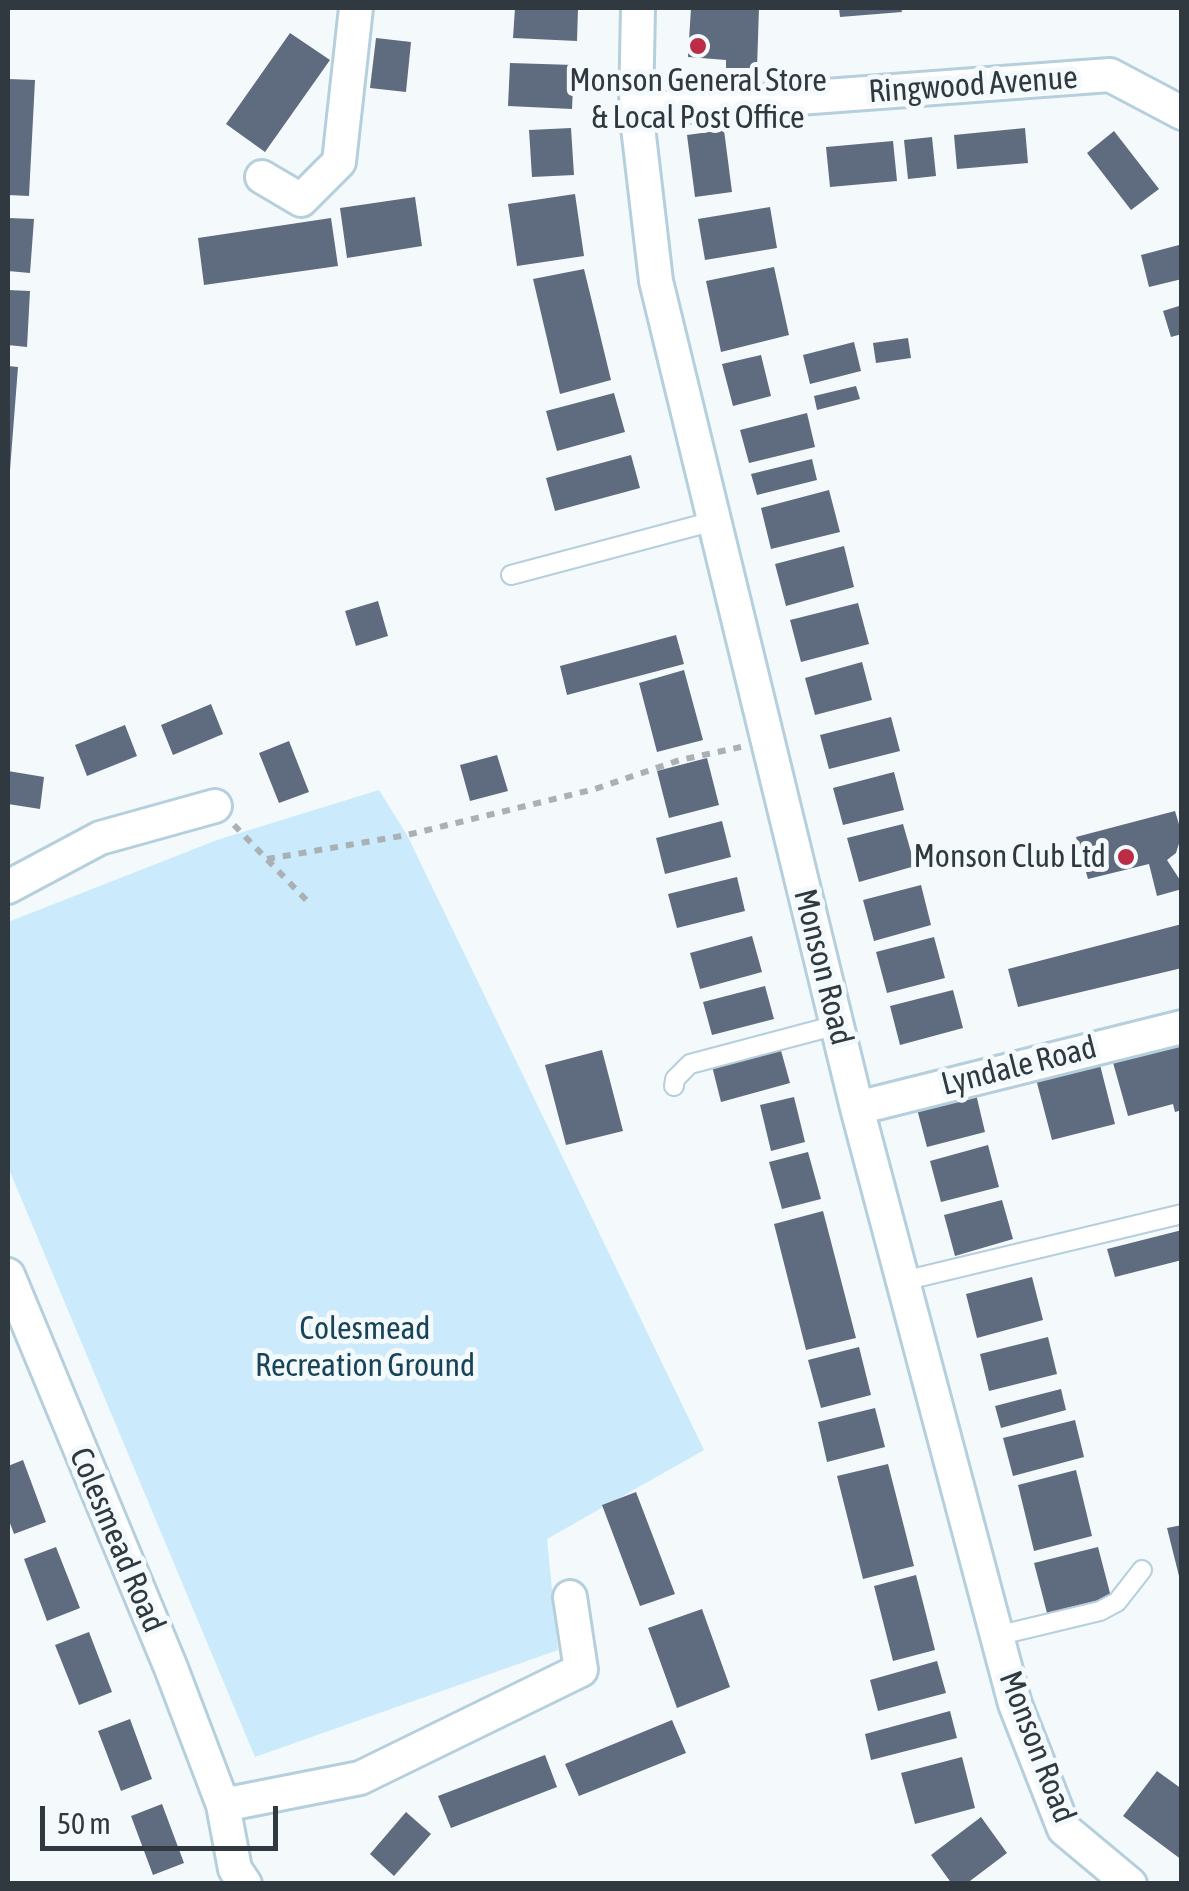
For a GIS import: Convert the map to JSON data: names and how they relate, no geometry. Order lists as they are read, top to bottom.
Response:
{
  "streets": {
    "street": [
      "Ringwood Avenue",
      "Monson Road",
      "Lyndale Road",
      "Colesmead Road"
    ]
  },
  "crossings": [
    ["Ringwood Avenue", "Monson Road"],
    ["Monson Road", "Lyndale Road"]
  ],
  "parks": ["Colesmead Recreation Ground"],
  "places": ["Monson General Store & Local Post Office", "Monson Club Ltd"],
  "scale_bar": "50 m"
}
